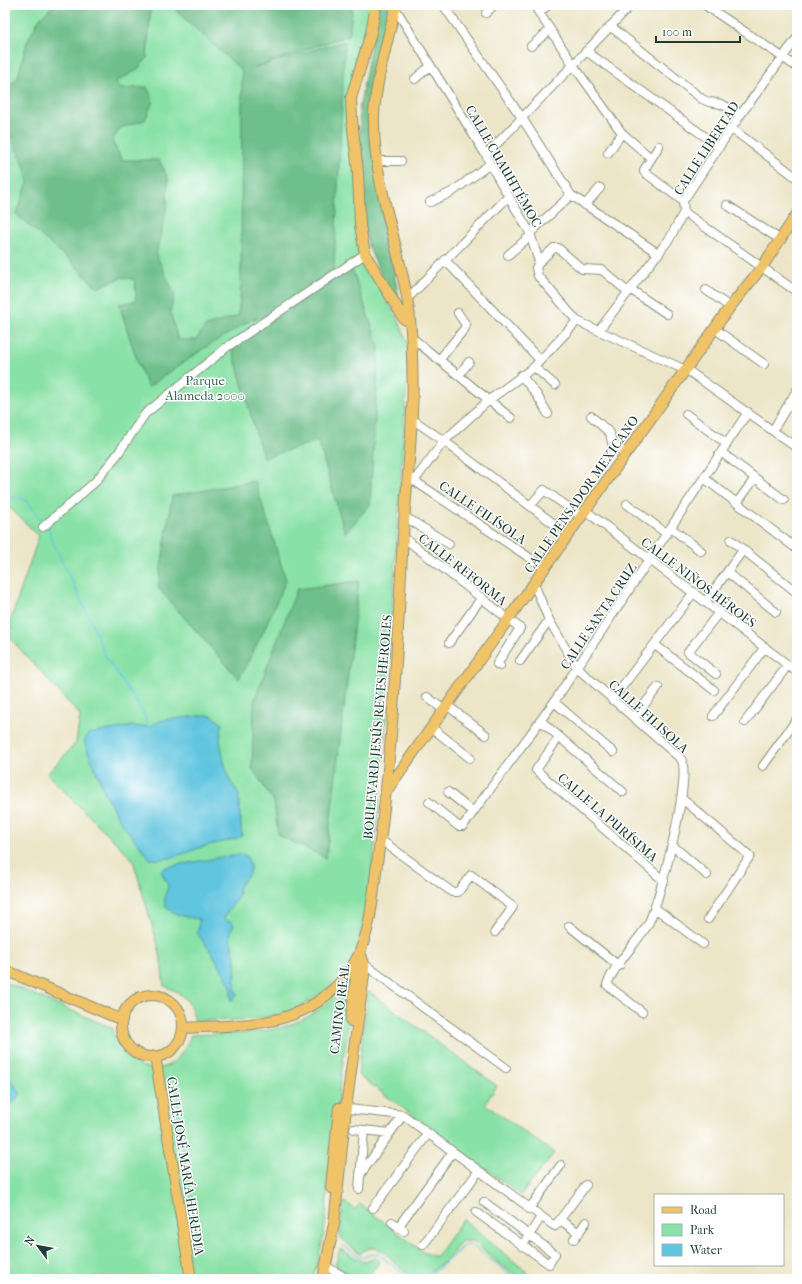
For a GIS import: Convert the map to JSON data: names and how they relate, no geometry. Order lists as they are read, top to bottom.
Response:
{
  "streets": {
    "main road": [
      "CALLE PENSADOR MEXICANO",
      "BOULEVARD JESÚS REYES HEROLES",
      "CAMINO REAL",
      "CALLE JOSÉ MARÍA HEREDIA"
    ],
    "street": [
      "CALLE LIBERTAD",
      "CALLE CUAUHTÉMOC",
      "CALLE FILÍSOLA",
      "CALLE REFORMA",
      "CALLE NIÑOS HÉROES",
      "CALLE SANTA CRUZ",
      "CALLE FILISOLA",
      "CALLE LA PURÍSIMA"
    ]
  },
  "crossings": [
    ["CALLE LIBERTAD", "CALLE CUAUHTÉMOC"],
    ["CALLE CUAUHTÉMOC", "CALLE PENSADOR MEXICANO"],
    ["CALLE CUAUHTÉMOC", "CALLE SANTA CRUZ"],
    ["CALLE CUAUHTÉMOC", "BOULEVARD JESÚS REYES HEROLES"],
    ["CALLE PENSADOR MEXICANO", "CALLE FILÍSOLA"],
    ["CALLE PENSADOR MEXICANO", "CALLE REFORMA"],
    ["CALLE PENSADOR MEXICANO", "CALLE NIÑOS HÉROES"],
    ["CALLE PENSADOR MEXICANO", "CALLE FILISOLA"],
    ["CALLE PENSADOR MEXICANO", "BOULEVARD JESÚS REYES HEROLES"],
    ["CALLE FILÍSOLA", "BOULEVARD JESÚS REYES HEROLES"],
    ["CALLE REFORMA", "BOULEVARD JESÚS REYES HEROLES"],
    ["CALLE NIÑOS HÉROES", "CALLE SANTA CRUZ"],
    ["CALLE SANTA CRUZ", "CALLE FILISOLA"],
    ["CALLE FILISOLA", "CALLE LA PURÍSIMA"],
    ["BOULEVARD JESÚS REYES HEROLES", "CAMINO REAL"],
    ["BOULEVARD JESÚS REYES HEROLES", "CALLE JOSÉ MARÍA HEREDIA"]
  ],
  "parks": ["Parque Alameda 2000"],
  "legend": ["Road", "Park", "Water"],
  "scale_bar": "100 m",
  "north": "top left"
}
